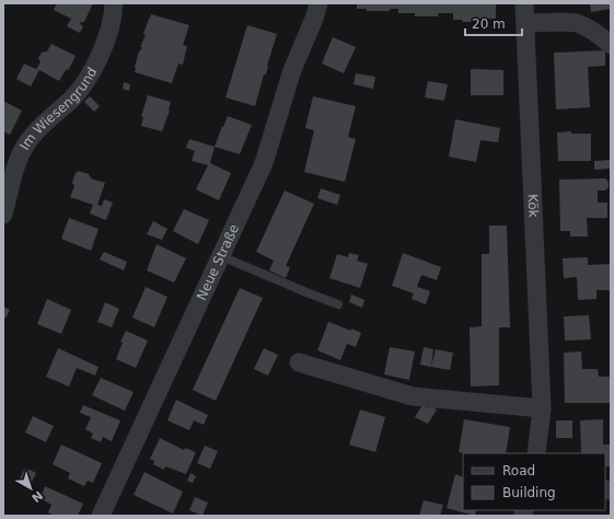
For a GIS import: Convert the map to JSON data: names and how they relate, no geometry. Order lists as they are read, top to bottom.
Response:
{
  "streets": {
    "street": ["Im Wiesengrund", "Kök", "Neue Straße"]
  },
  "legend": ["Road", "Building"],
  "scale_bar": "20 m",
  "north": "bottom right"
}
